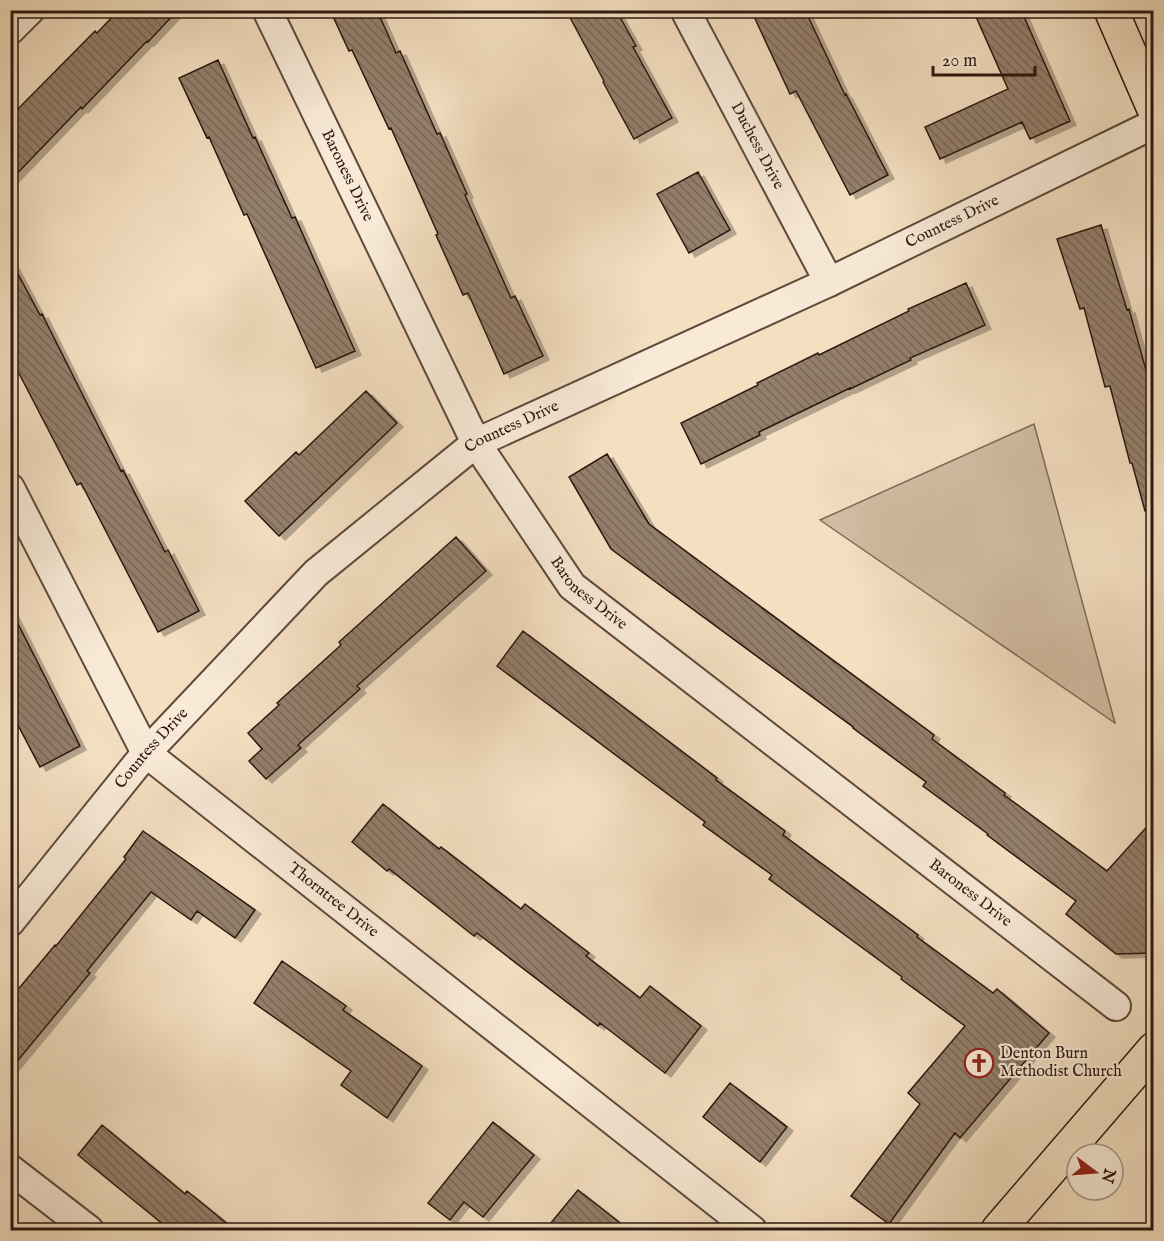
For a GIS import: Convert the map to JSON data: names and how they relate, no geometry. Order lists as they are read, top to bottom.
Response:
{
  "streets": {
    "street": [
      "Duchess Drive",
      "Baroness Drive",
      "Countess Drive",
      "Thorntree Drive"
    ]
  },
  "crossings": [
    ["Duchess Drive", "Countess Drive"],
    ["Baroness Drive", "Countess Drive"],
    ["Countess Drive", "Thorntree Drive"]
  ],
  "places": {
    "church": ["Denton Burn Methodist Church"]
  },
  "scale_bar": "20 m",
  "north": "right"
}
